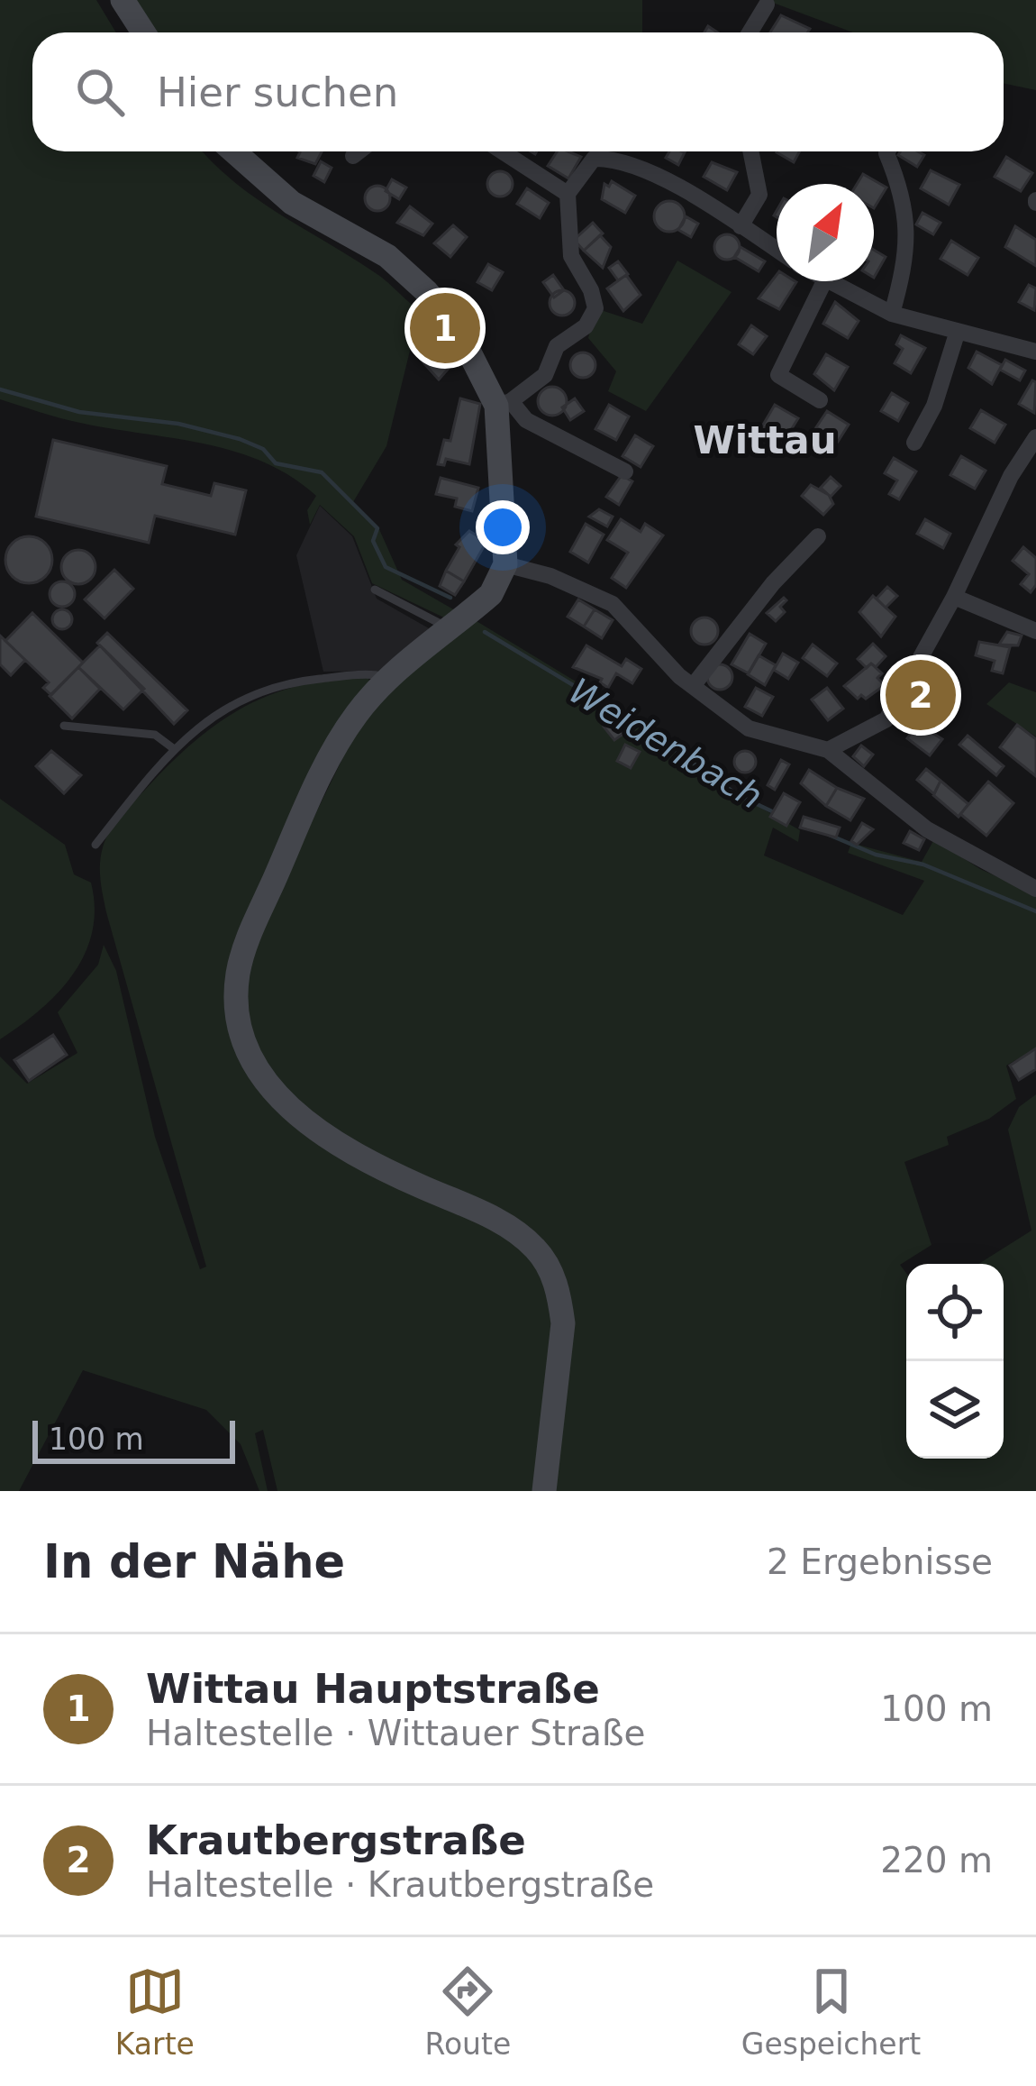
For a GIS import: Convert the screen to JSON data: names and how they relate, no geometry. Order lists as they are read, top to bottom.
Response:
{
  "districts": ["Wittau"],
  "water": ["Weidenbach"],
  "scale_bar": "100 m",
  "north": "top right",
  "page": {
    "search": "Hier suchen",
    "pins": ["1", "2"],
    "scale": "100 m",
    "heading": ["In der Nähe", "2 Ergebnisse"],
    "list": [
      {
        "mark": "1",
        "name": "Wittau Hauptstraße",
        "note": "Haltestelle · Wittauer Straße",
        "value": "100 m"
      },
      {
        "mark": "2",
        "name": "Krautbergstraße",
        "note": "Haltestelle · Krautbergstraße",
        "value": "220 m"
      }
    ],
    "nav": ["Karte", "Route", "Gespeichert"]
  }
}
